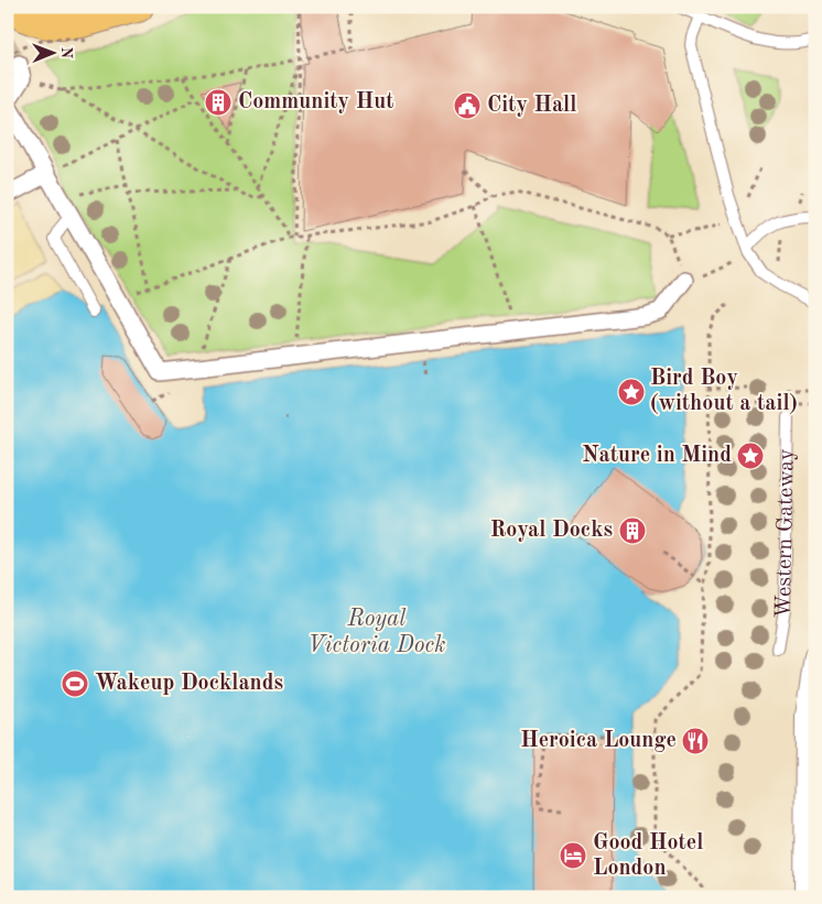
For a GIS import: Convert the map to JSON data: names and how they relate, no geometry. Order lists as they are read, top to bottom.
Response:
{
  "streets": {
    "lane": ["Western Gateway"]
  },
  "water": ["Royal Victoria Dock"],
  "places": {
    "building": ["Community Hut", "Royal Docks"],
    "public building": ["City Hall"],
    "place": ["Bird Boy (without a tail)", "Nature in Mind"],
    "sports": ["Wakeup Docklands"],
    "restaurant": ["Heroica Lounge"],
    "hotel": ["Good Hotel London"]
  },
  "north": "right"
}
